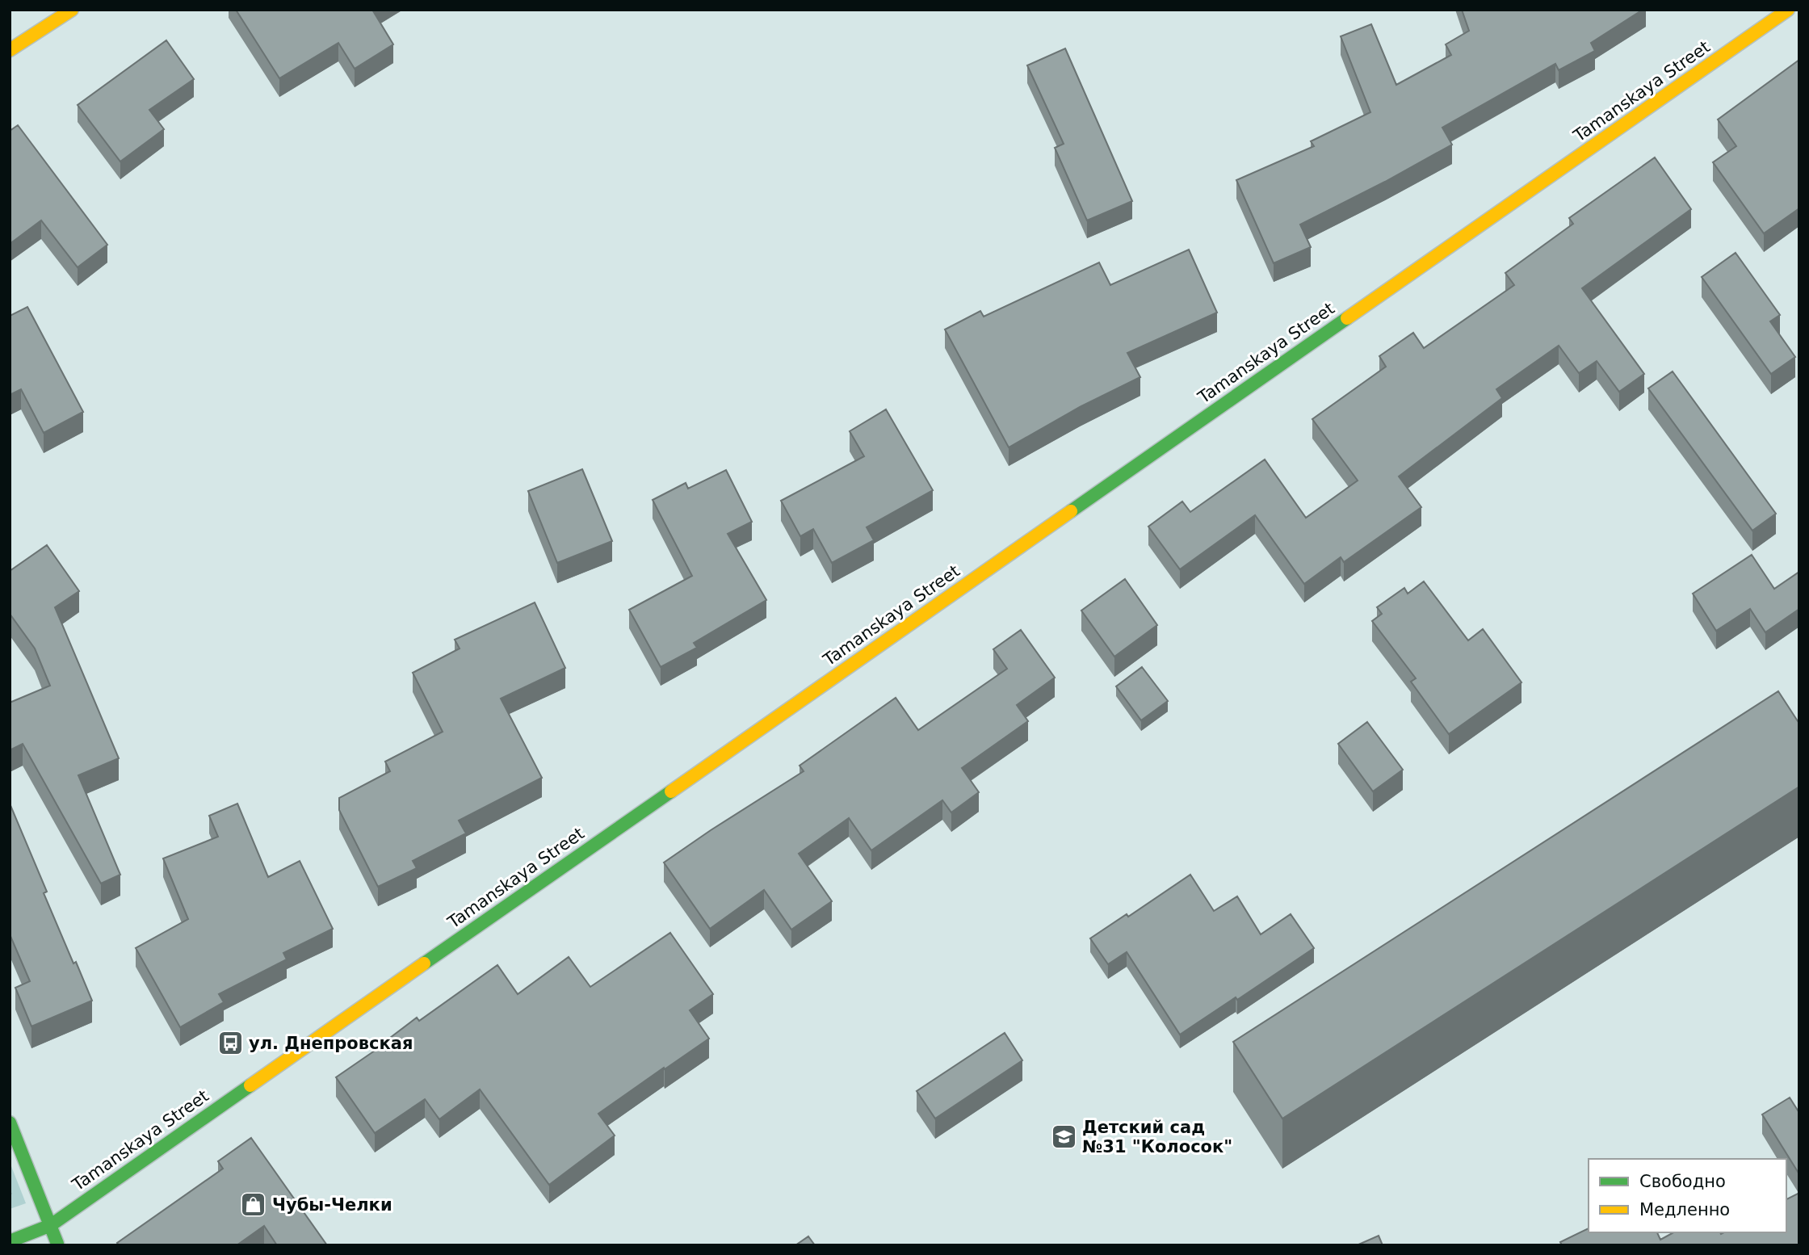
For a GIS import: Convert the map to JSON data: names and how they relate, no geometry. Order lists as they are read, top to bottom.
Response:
{
  "streets": {
    "street": ["Tamanskaya Street"]
  },
  "places": {
    "bus stop": ["ул. Днепровская"],
    "school or university": ["Детский сад №31 \"Колосок\""],
    "shop": ["Чубы-Челки"]
  },
  "legend": ["Свободно", "Медленно"]
}
